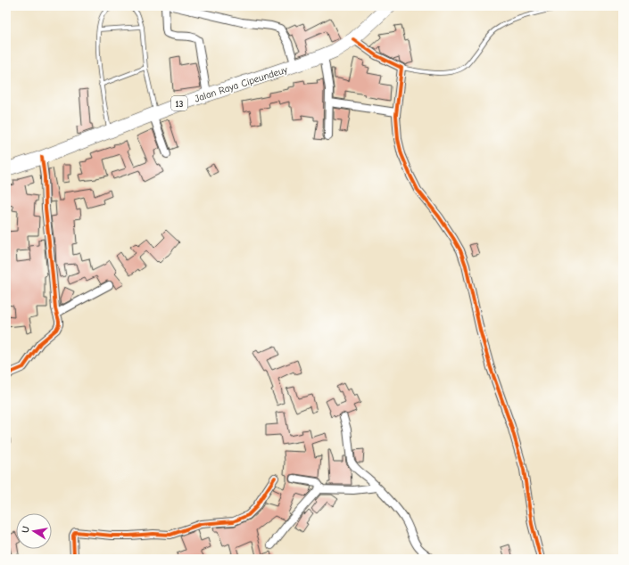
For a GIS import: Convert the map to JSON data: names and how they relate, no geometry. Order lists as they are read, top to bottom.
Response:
{
  "streets": {
    "highway": ["Jalan Raya Cipeundeuy", "13"]
  },
  "crossings": [
    ["Jalan Raya Cipeundeuy", "13"]
  ],
  "north": "left"
}
